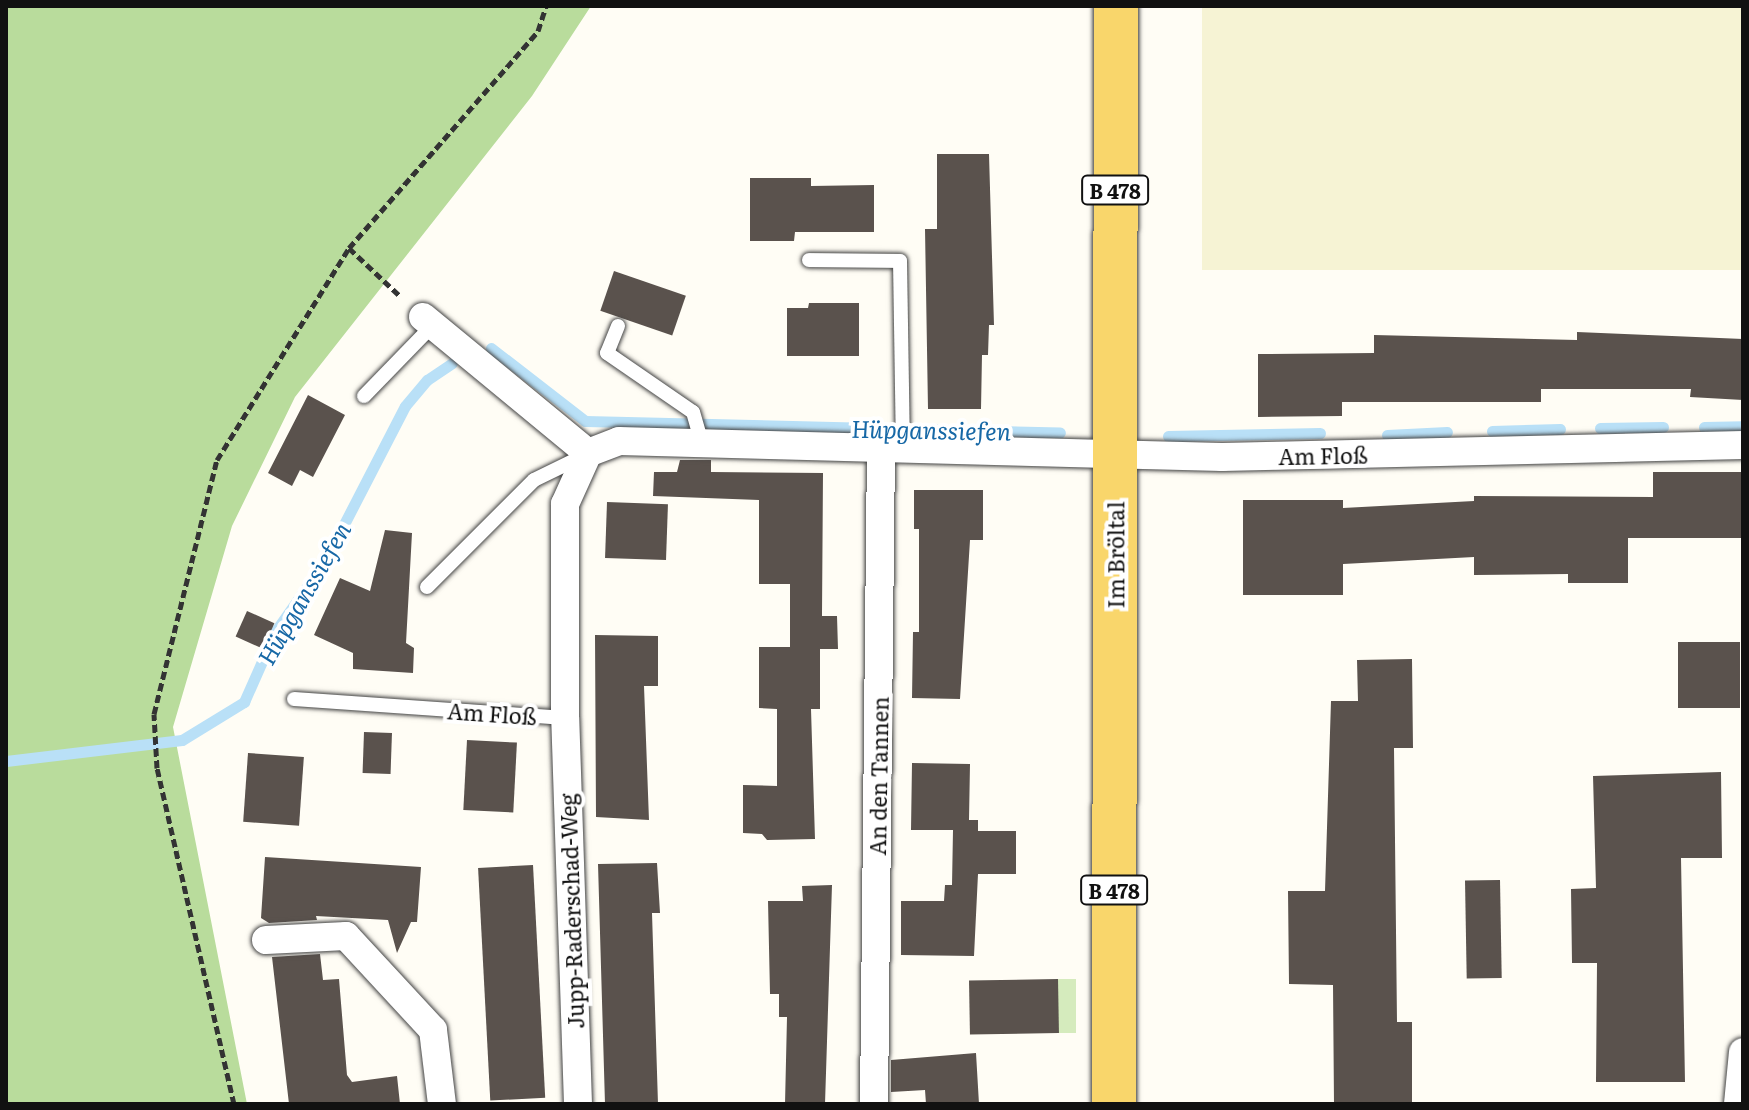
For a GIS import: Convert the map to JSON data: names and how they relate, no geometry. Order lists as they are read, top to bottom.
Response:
{
  "streets": {
    "main road": ["B 478", "Im Bröltal"],
    "street": ["Am Floß", "An den Tannen", "Jupp-Raderschad-Weg"]
  },
  "crossings": [
    ["Am Floß", "Im Bröltal"],
    ["Am Floß", "An den Tannen"],
    ["Am Floß", "Jupp-Raderschad-Weg"]
  ],
  "water": ["Hüpganssiefen"]
}
